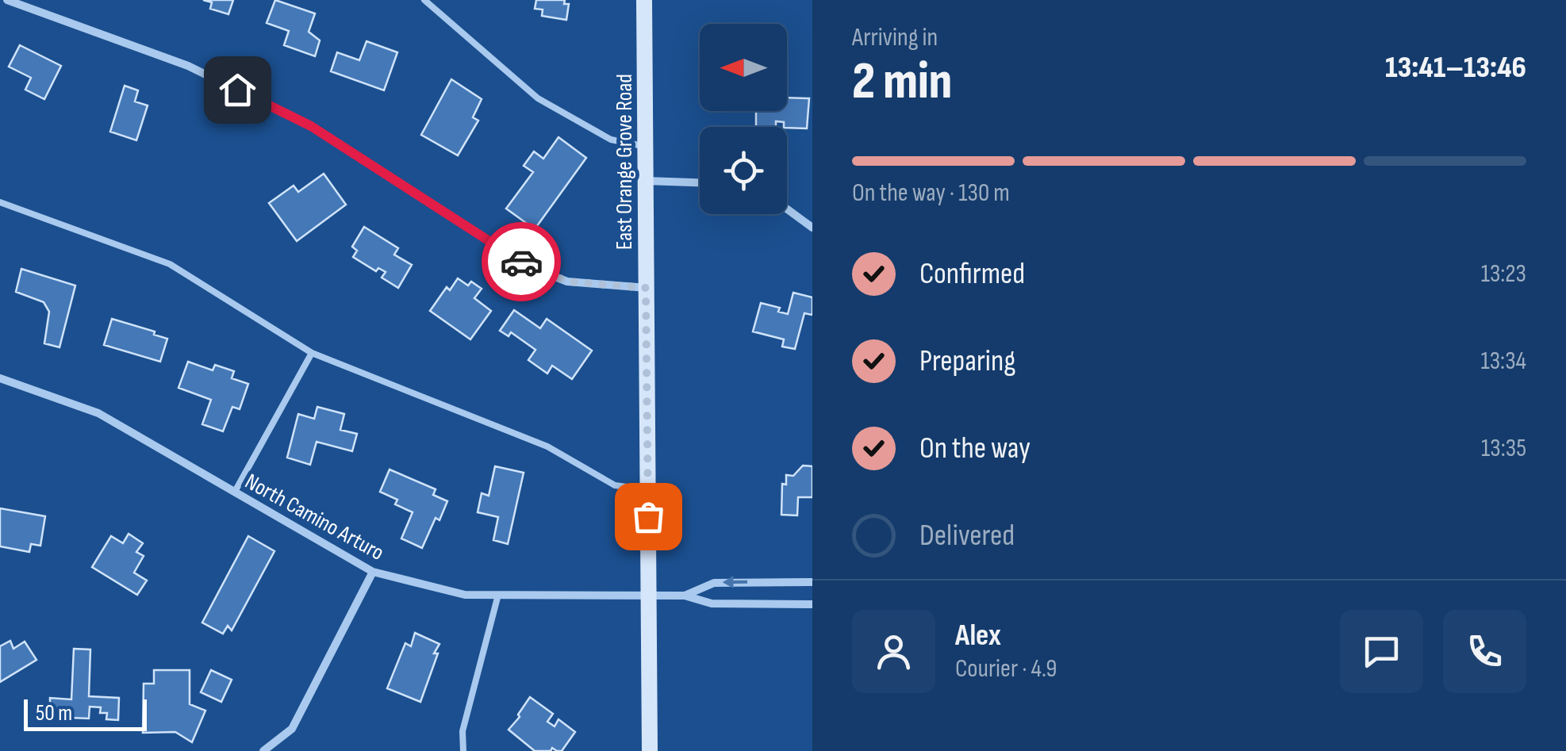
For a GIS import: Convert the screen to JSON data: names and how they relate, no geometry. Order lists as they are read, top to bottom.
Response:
{
  "streets": {
    "main road": ["East Orange Grove Road"],
    "street": ["North Camino Arturo"]
  },
  "crossings": [
    ["East Orange Grove Road", "North Camino Arturo"]
  ],
  "scale_bar": "50 m",
  "north": "left",
  "page": {
    "heading": ["2 min", "Arriving in", "13:41–13:46"],
    "panel": ["Alex", "Courier · 4.9"],
    "bar": "On the way · 130 m",
    "list": [
      ["Confirmed", "13:23"],
      ["Preparing", "13:34"],
      ["On the way", "13:35"],
      "Delivered"
    ],
    "scale": "50 m"
  }
}
